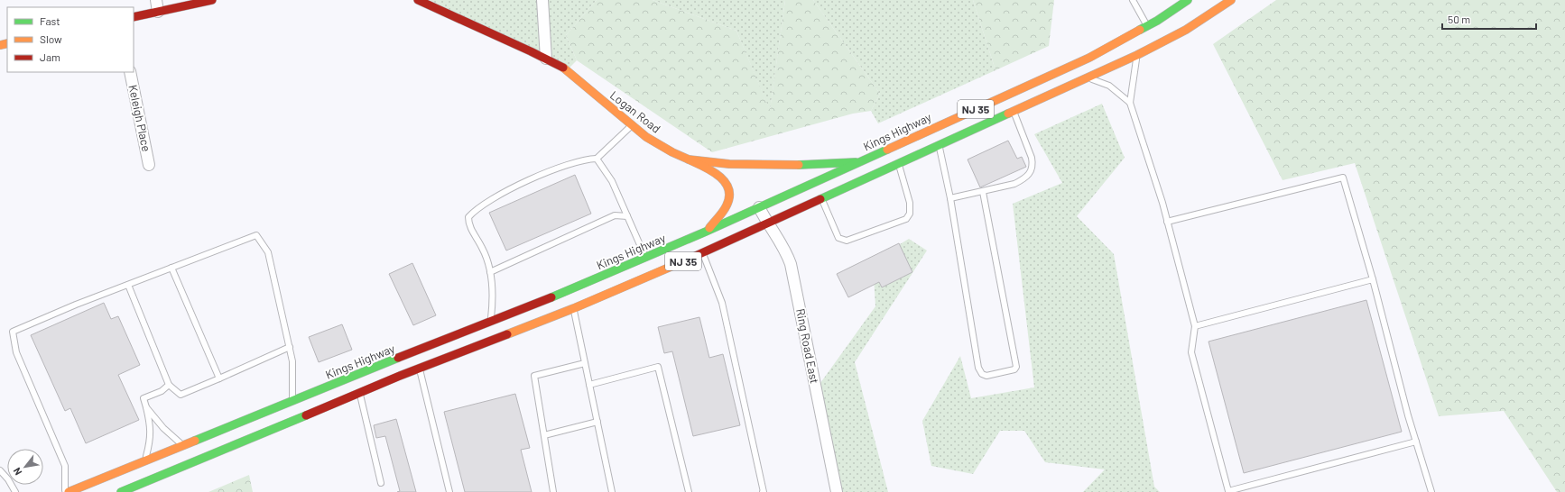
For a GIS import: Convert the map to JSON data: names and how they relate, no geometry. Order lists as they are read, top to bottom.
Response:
{
  "streets": {
    "main road": ["NJ 35", "Logan Road", "Kings Highway"],
    "street": ["Keleigh Place", "Ring Road East"]
  },
  "crossings": [
    ["NJ 35", "Ring Road East"],
    ["Logan Road", "Kings Highway"],
    ["Kings Highway", "Ring Road East"]
  ],
  "legend": ["Fast", "Slow", "Jam"],
  "scale_bar": "50 m",
  "north": "bottom left"
}
